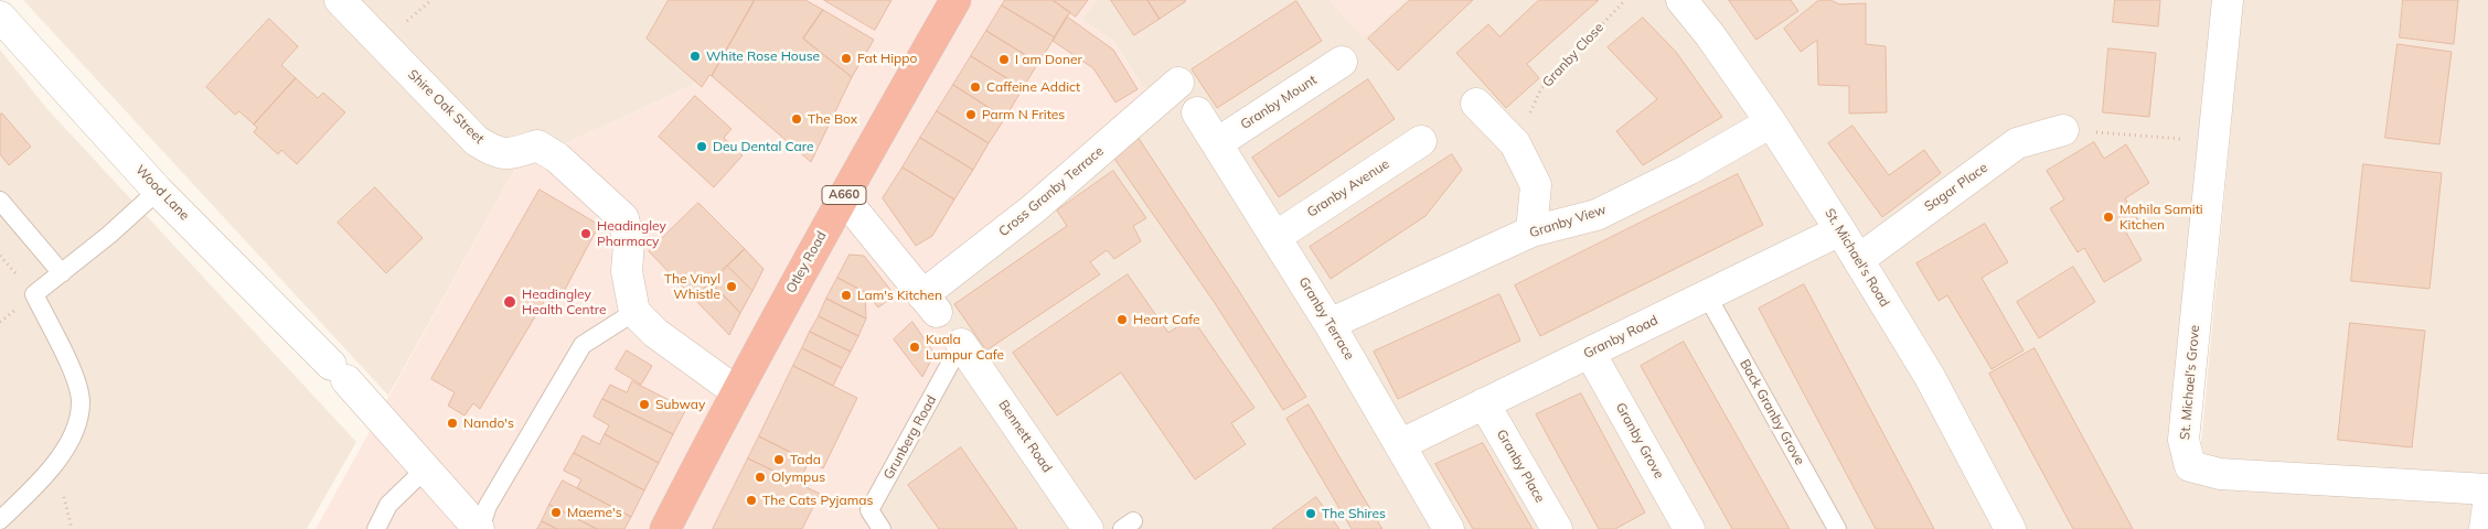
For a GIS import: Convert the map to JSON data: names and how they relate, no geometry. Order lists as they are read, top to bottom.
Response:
{
  "streets": {
    "highway": ["A660", "Otley Road"],
    "street": [
      "Granby Mount",
      "Shire Oak Street",
      "Sagar Place",
      "Granby Avenue",
      "Cross Granby Terrace",
      "Wood Lane",
      "Granby View",
      "St. Michael's Road",
      "Granby Terrace",
      "Granby Road",
      "St. Michael's Grove",
      "Bennett Road",
      "Granby Grove",
      "Granby Place"
    ],
    "lane": ["Back Granby Grove", "Grunberg Road"],
    "path": ["Granby Close"]
  },
  "crossings": [
    ["Granby Mount", "Granby Terrace"],
    ["Sagar Place", "St. Michael's Road"],
    ["Granby Avenue", "Granby Terrace"],
    ["Cross Granby Terrace", "Otley Road"],
    ["Cross Granby Terrace", "Granby Terrace"],
    ["Granby View", "St. Michael's Road"],
    ["Granby View", "Granby Terrace"],
    ["St. Michael's Road", "Granby Road"],
    ["Granby Terrace", "Granby Road"],
    ["Granby Road", "Back Granby Grove"],
    ["Granby Road", "Granby Grove"],
    ["Granby Road", "Granby Place"],
    ["Bennett Road", "Grunberg Road"]
  ],
  "places": [
    "White Rose House",
    "Fat Hippo",
    "I am Doner",
    "Caffeine Addict",
    "Parm N Frites",
    "The Box",
    "Deu Dental Care",
    "Mahila Samiti Kitchen",
    "Headingley Pharmacy",
    "The Vinyl Whistle",
    "Lam's Kitchen",
    "Headingley Health Centre",
    "Heart Cafe",
    "Kuala Lumpur Cafe",
    "Subway",
    "Nando's",
    "Tada",
    "Olympus",
    "The Cats Pyjamas",
    "Maeme's",
    "The Shires"
  ]
}
